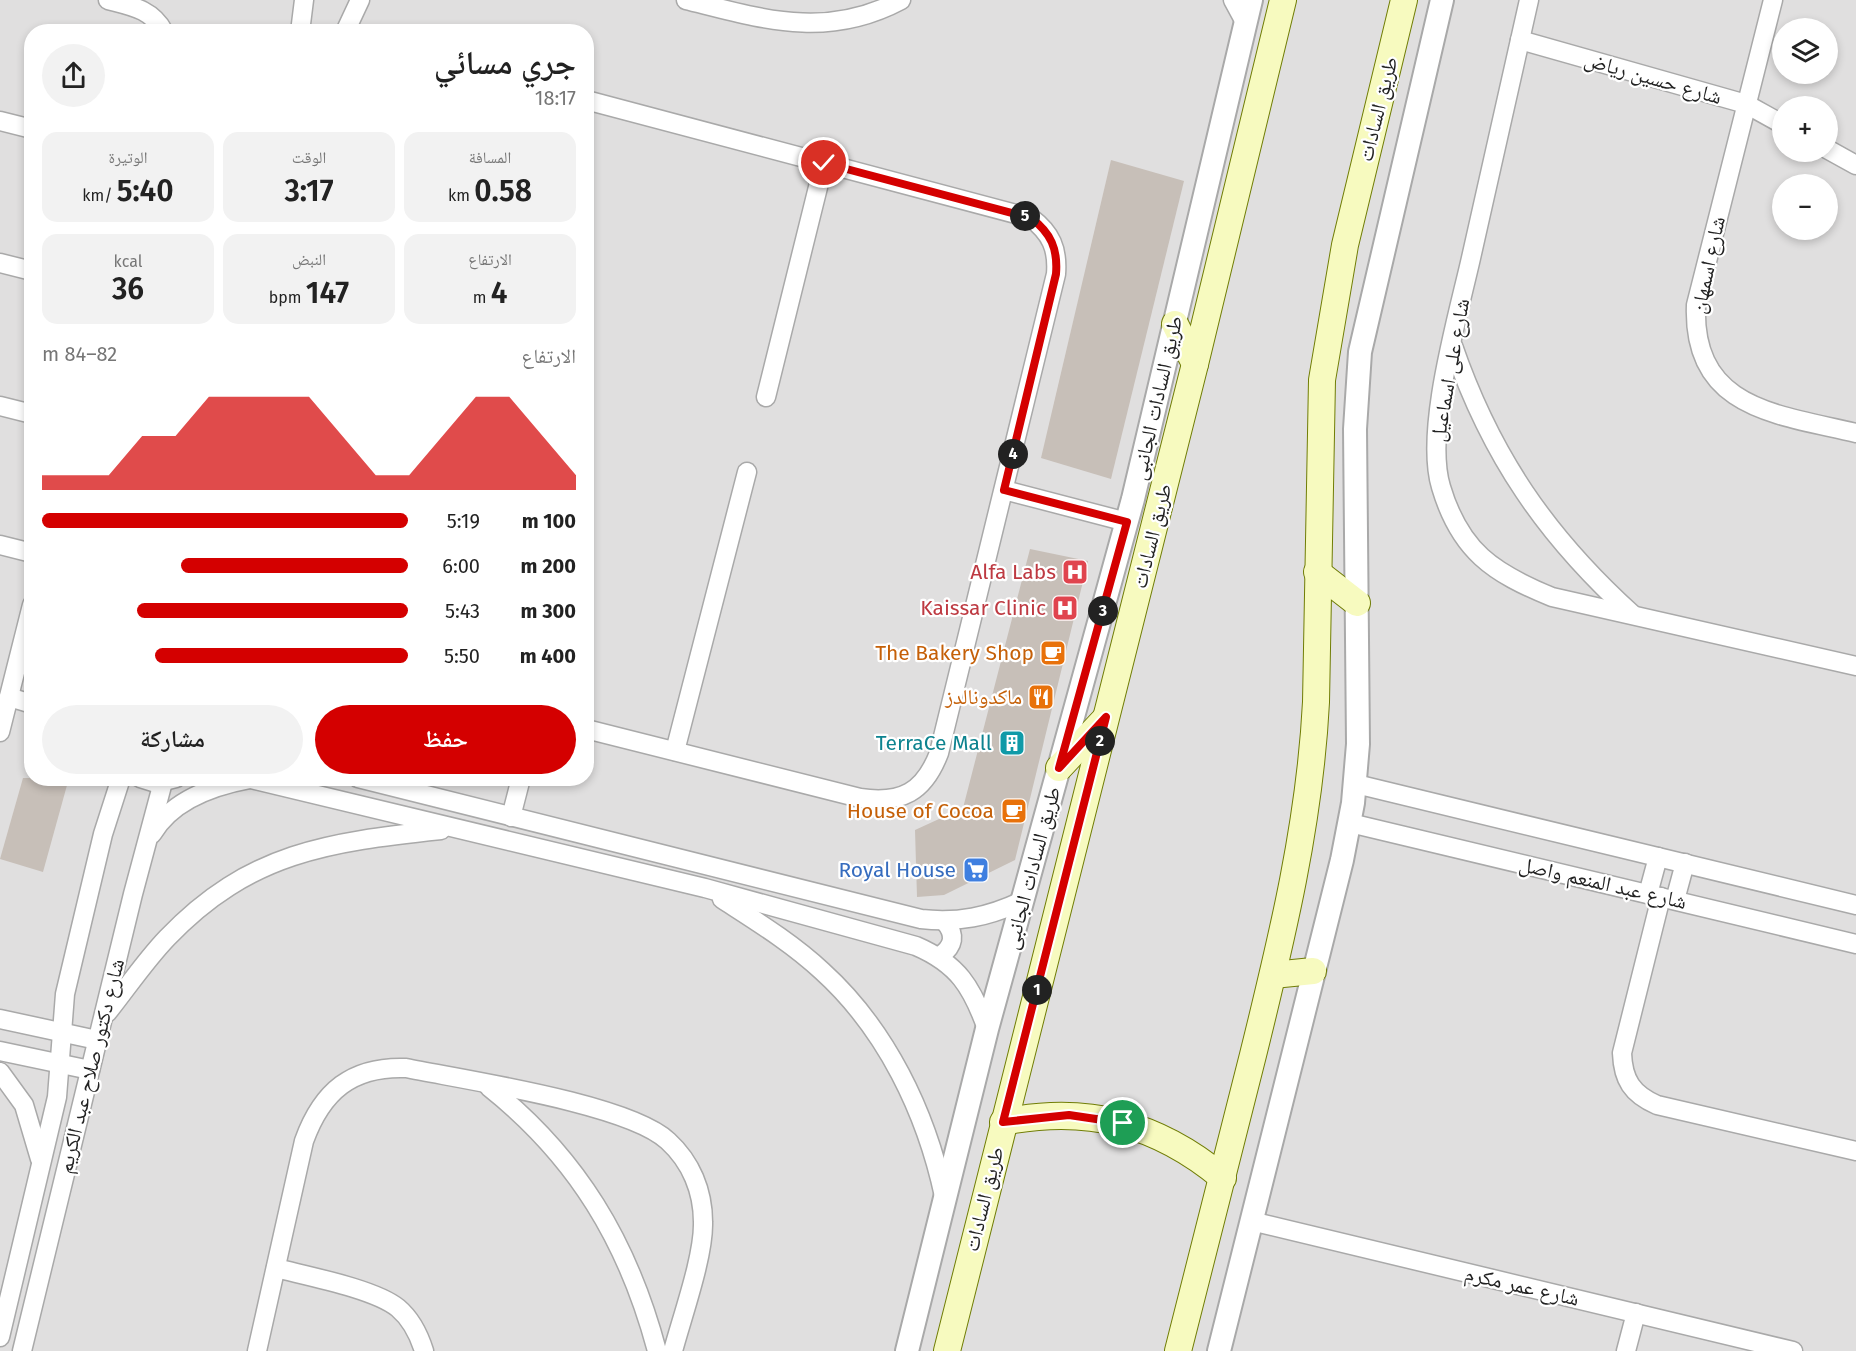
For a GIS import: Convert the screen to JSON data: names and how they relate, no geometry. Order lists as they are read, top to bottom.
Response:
{
  "streets": {
    "main road": ["طريق السادات"],
    "street": [
      "شارع حسين رياض",
      "شارع اسمهان",
      "شارع على اسماعيل",
      "طريق السادات الجانبى",
      "شارع عبد المنعم واصل",
      "شارع دكتور صلاح عبد الكريم",
      "شارع عمر مكرم"
    ]
  },
  "crossings": [
    ["شارع حسين رياض", "شارع اسمهان"],
    ["شارع حسين رياض", "شارع على اسماعيل"]
  ],
  "places": {
    "hospital": ["Alfa Labs", "Kaissar Clinic"],
    "cafe": ["The Bakery Shop", "House of Cocoa"],
    "restaurant": ["ماكدونالدز"],
    "building": ["TerraCe Mall"],
    "supermarket": ["Royal House"]
  },
  "page": {
    "map_buttons": ["+", "−"],
    "heading": ["جري مسائي", "18:17"],
    "stats": [
      ["المسافة", "0.58 km"],
      ["الوقت", "3:17"],
      ["الوتيرة", "5:40 /km"],
      ["الارتفاع", "4 m"],
      ["النبض", "147 bpm"],
      ["kcal", "36"]
    ],
    "pins": [
      "5",
      "4",
      "3",
      "2",
      "1"
    ],
    "chart": ["الارتفاع", "82–84 m"],
    "list": [
      {
        "name": "100 m",
        "note": "5:19"
      },
      {
        "name": "200 m",
        "note": "6:00"
      },
      {
        "name": "300 m",
        "note": "5:43"
      },
      {
        "name": "400 m",
        "note": "5:50"
      }
    ],
    "buttons": ["حفظ", "مشاركة"]
  }
}
